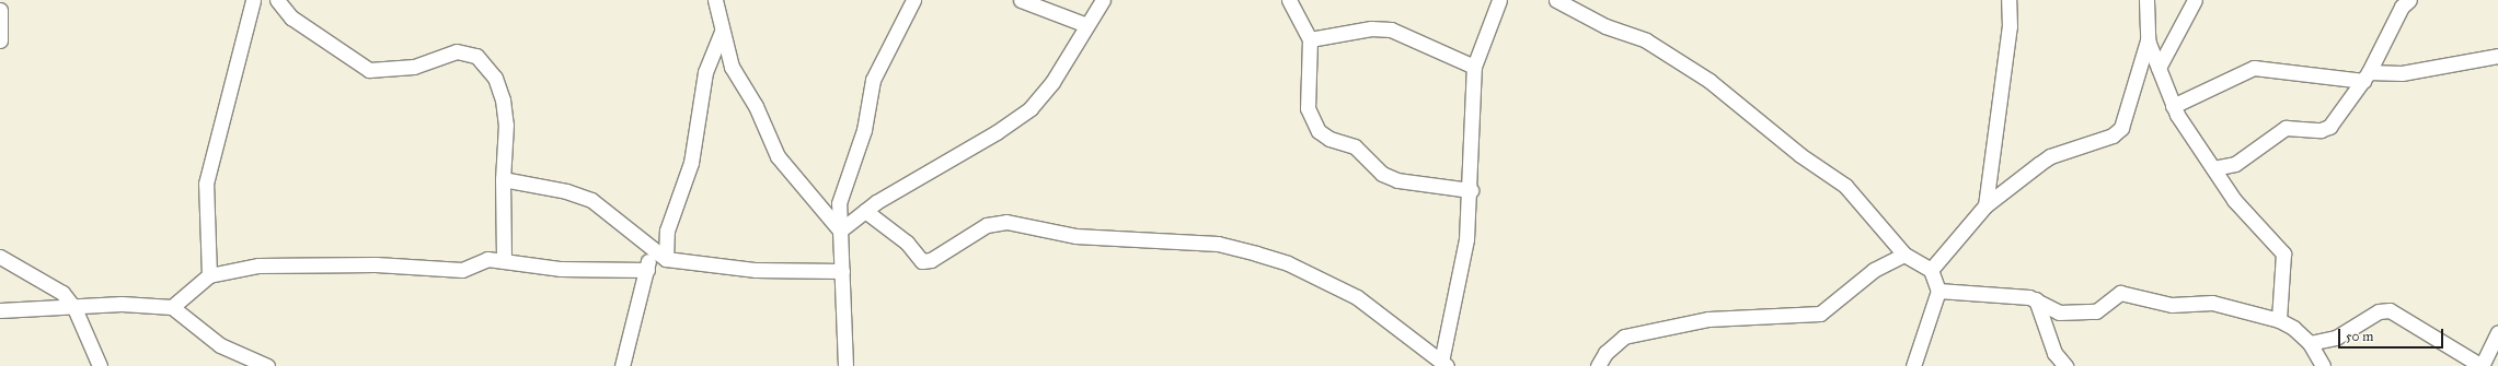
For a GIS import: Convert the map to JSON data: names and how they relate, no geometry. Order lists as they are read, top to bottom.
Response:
{
  "scale_bar": "50 m"
}
